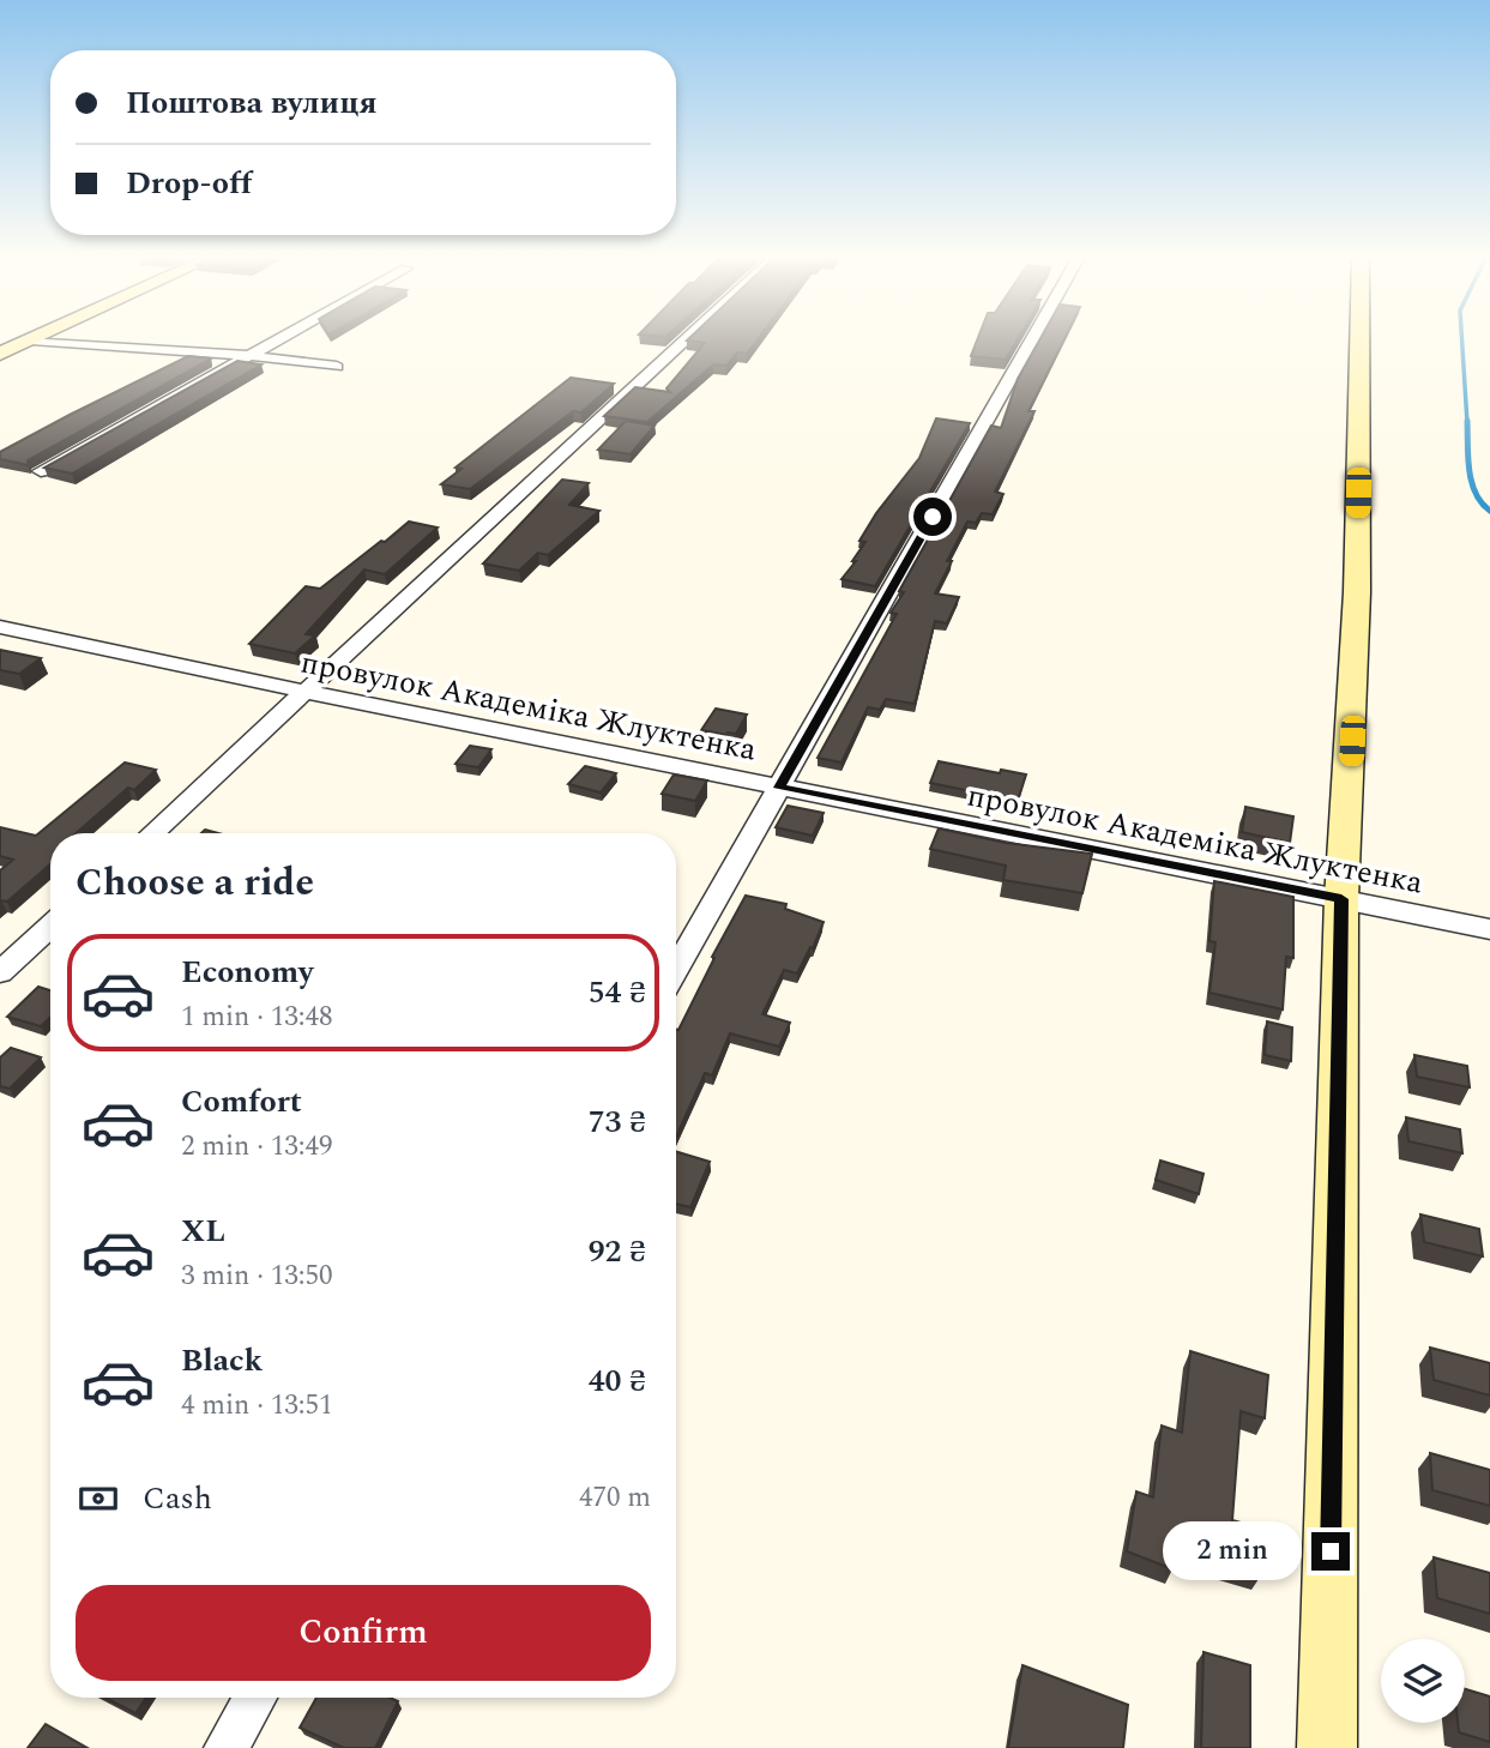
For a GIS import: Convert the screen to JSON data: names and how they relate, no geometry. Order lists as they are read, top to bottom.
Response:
{
  "streets": {
    "street": ["провулок Академіка Жлуктенка"]
  },
  "page": {
    "banner": ["Поштова вулиця", "Drop-off"],
    "heading": "Choose a ride",
    "list": [
      {
        "name": "Economy",
        "note": "1 min · 13:48",
        "value": "54 ₴"
      },
      {
        "name": "Comfort",
        "note": "2 min · 13:49",
        "value": "73 ₴"
      },
      {
        "name": "XL",
        "note": "3 min · 13:50",
        "value": "92 ₴"
      },
      {
        "name": "Black",
        "note": "4 min · 13:51",
        "value": "40 ₴"
      }
    ],
    "pay": ["Cash", "470 m"],
    "bubble": "2 min",
    "buttons": "Confirm"
  }
}
